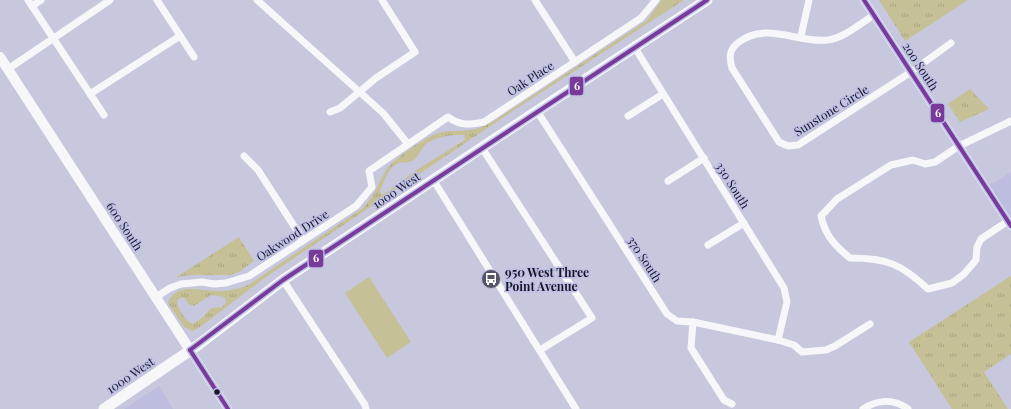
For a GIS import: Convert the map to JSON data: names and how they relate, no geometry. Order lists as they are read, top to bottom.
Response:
{
  "streets": {
    "main road": ["1000 West", "600 South"],
    "street": [
      "200 South",
      "Oak Place",
      "Sunstone Circle",
      "330 South",
      "Oakwood Drive",
      "370 South"
    ]
  },
  "crossings": [
    ["200 South", "Sunstone Circle"],
    ["Oak Place", "Oakwood Drive"],
    ["330 South", "1000 West"],
    ["330 South", "370 South"],
    ["1000 West", "600 South"],
    ["1000 West", "370 South"],
    ["600 South", "Oakwood Drive"]
  ],
  "places": {
    "bus stop": ["950 West Three Point Avenue"]
  },
  "lines": ["transit line 6"]
}
